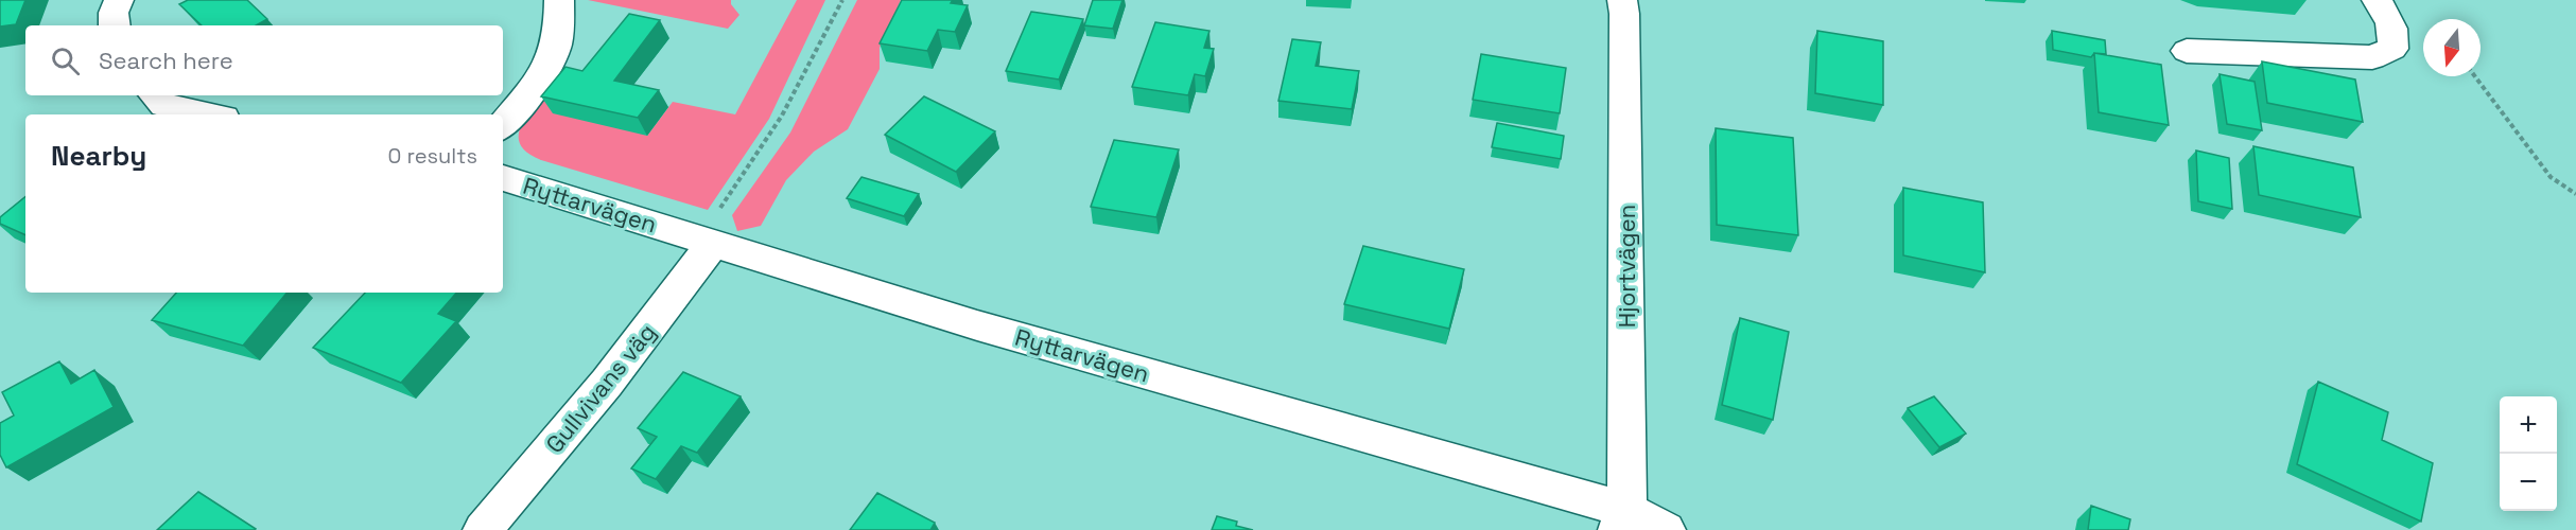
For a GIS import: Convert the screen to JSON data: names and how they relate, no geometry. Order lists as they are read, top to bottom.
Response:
{
  "streets": {
    "street": ["Ryttarvägen", "Hjortvägen", "Gullvivans väg"]
  },
  "crossings": [
    ["Ryttarvägen", "Hjortvägen"],
    ["Ryttarvägen", "Gullvivans väg"]
  ],
  "north": "bottom",
  "page": {
    "search": "Search here",
    "heading": ["Nearby", "0 results"],
    "map_buttons": ["+", "−"]
  }
}
